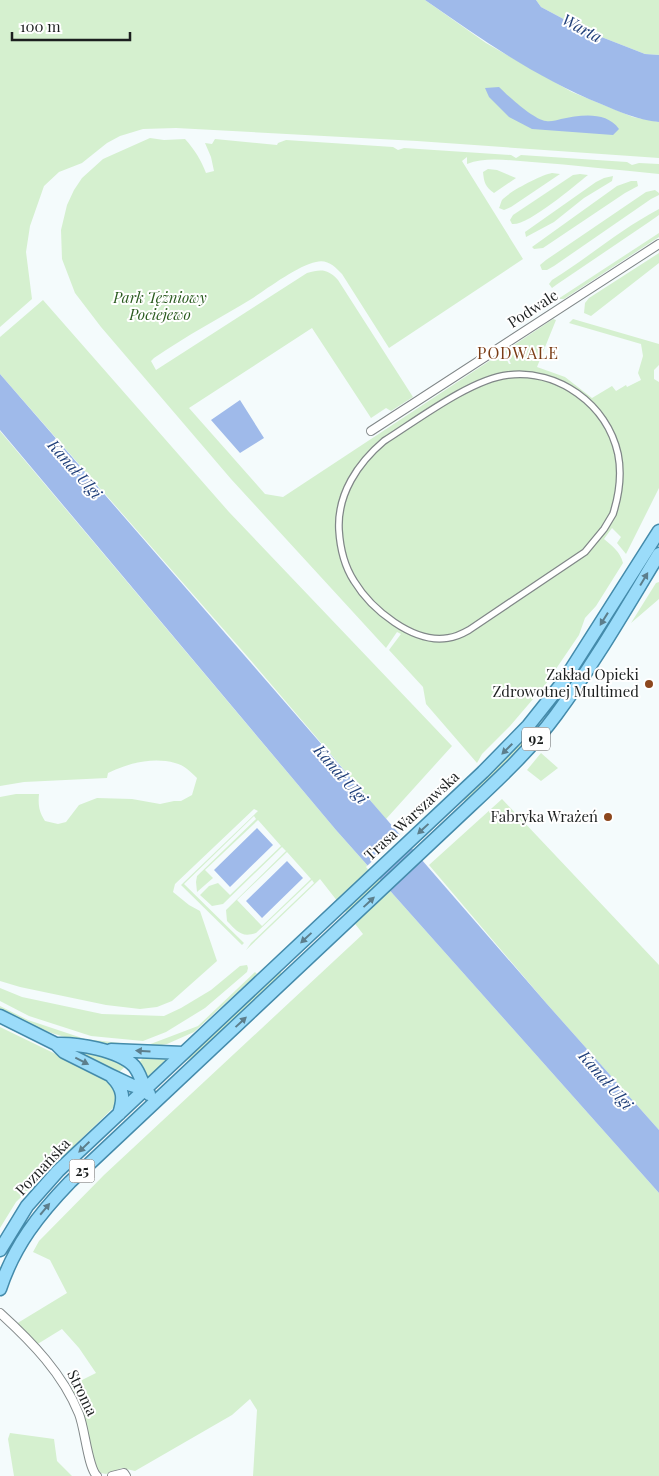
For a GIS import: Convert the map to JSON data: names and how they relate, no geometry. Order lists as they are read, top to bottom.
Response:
{
  "streets": {
    "main road": [
      "92",
      "Trasa Warszawska",
      "Poznańska",
      "25"
    ],
    "street": ["Podwale", "Stroma"]
  },
  "crossings": [
    ["92", "Poznańska"],
    ["Trasa Warszawska", "Poznańska"]
  ],
  "districts": ["PODWALE"],
  "water": ["Warta", "Kanał Ulgi"],
  "parks": ["Park Tężniowy Pociejewo"],
  "places": ["Zakład Opieki Zdrowotnej Multimed", "Fabryka Wrażeń"],
  "scale_bar": "100 m"
}
